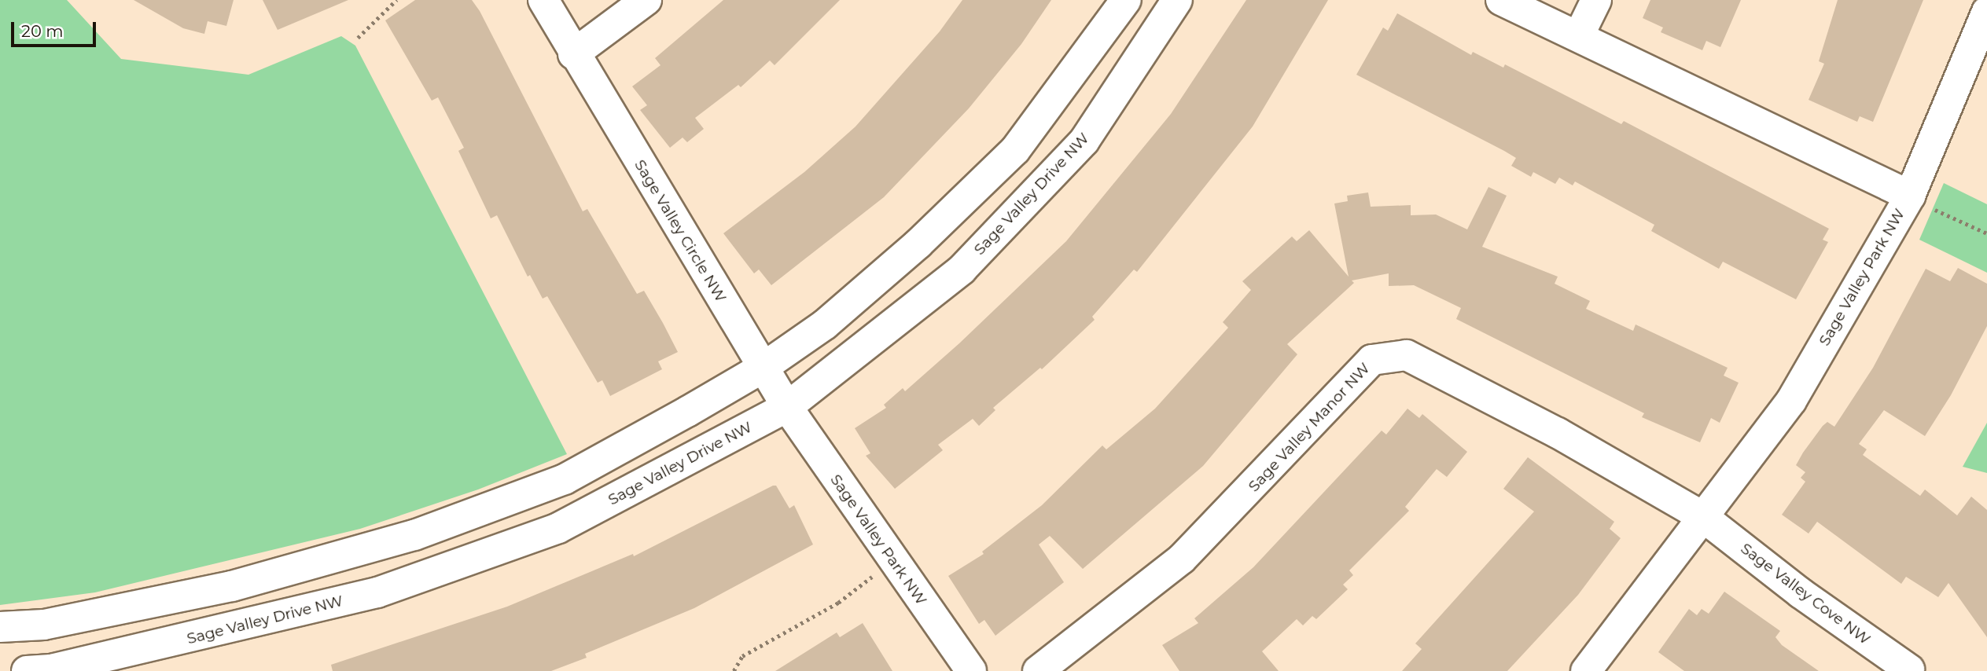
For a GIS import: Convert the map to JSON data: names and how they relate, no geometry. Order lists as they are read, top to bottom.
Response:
{
  "streets": {
    "street": [
      "Sage Valley Drive NW",
      "Sage Valley Circle NW",
      "Sage Valley Park NW",
      "Sage Valley Manor NW",
      "Sage Valley Cove NW"
    ]
  },
  "crossings": [
    ["Sage Valley Drive NW", "Sage Valley Circle NW"],
    ["Sage Valley Drive NW", "Sage Valley Park NW"],
    ["Sage Valley Circle NW", "Sage Valley Park NW"],
    ["Sage Valley Park NW", "Sage Valley Manor NW"],
    ["Sage Valley Park NW", "Sage Valley Cove NW"],
    ["Sage Valley Manor NW", "Sage Valley Cove NW"]
  ],
  "scale_bar": "20 m"
}
